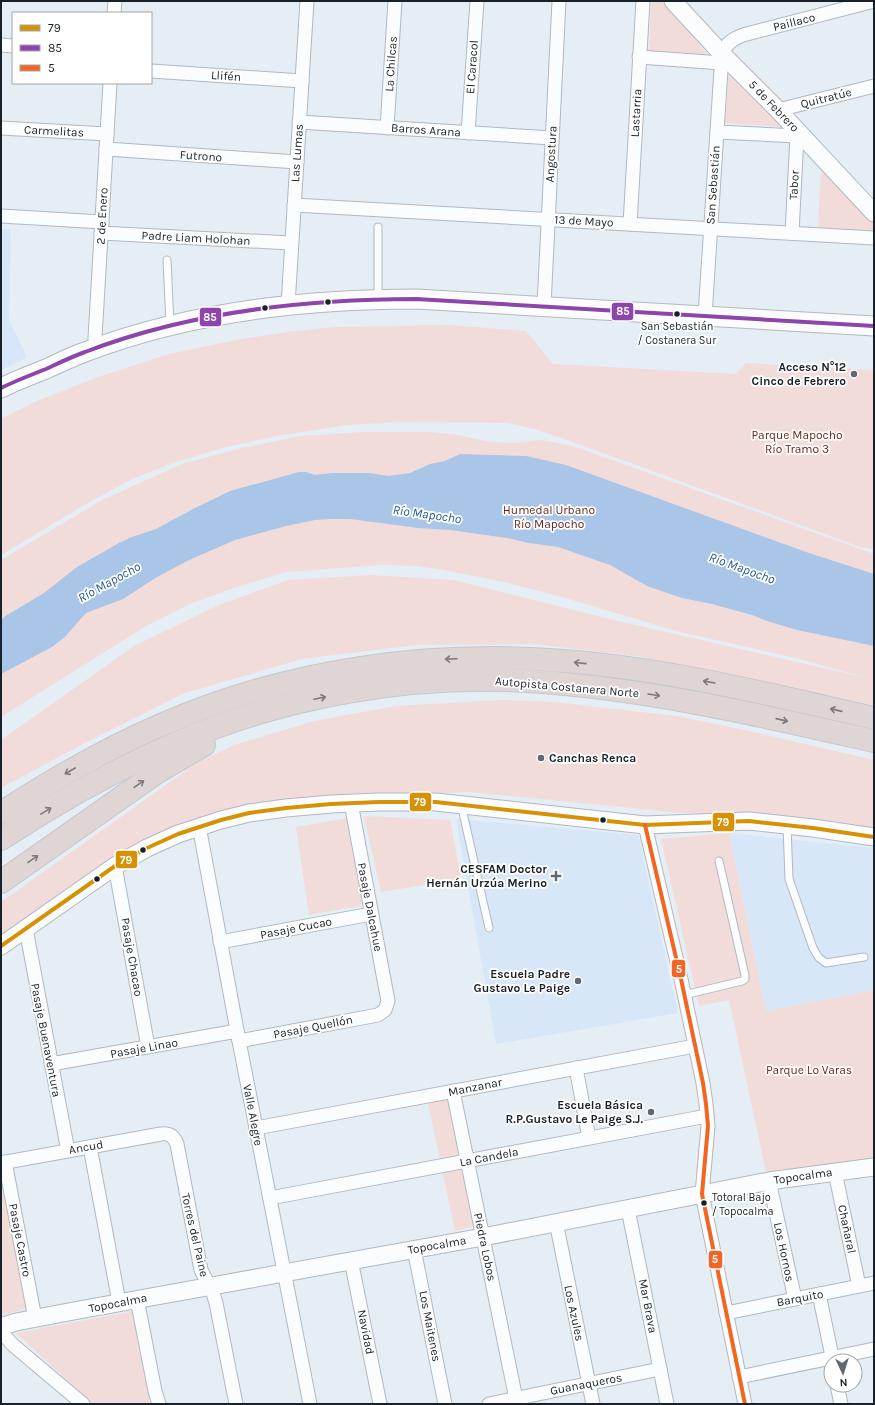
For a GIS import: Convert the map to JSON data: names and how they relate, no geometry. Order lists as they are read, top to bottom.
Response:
{
  "streets": {
    "highway": ["Autopista Costanera Norte"],
    "street": [
      "Paillaco",
      "La Chilcas",
      "El Caracol",
      "Llifén",
      "Quitratúe",
      "5 de Febrero",
      "Lastarria",
      "Barros Arana",
      "Carmelitas",
      "Las Lumas",
      "Angostura",
      "Futrono",
      "San Sebastián",
      "Tabor",
      "2 de Enero",
      "13 de Mayo",
      "Padre Liam Holohan",
      "Pasaje Dalcahue",
      "Pasaje Cucao",
      "Pasaje Chacao",
      "Pasaje Quellón",
      "Pasaje Buenaventura",
      "Pasaje Linao",
      "Manzanar",
      "Valle Alegre",
      "Ancud",
      "La Candela",
      "Topocalma",
      "Chañaral",
      "Torres del Paine",
      "Pasaje Castro",
      "Piedra Lobos",
      "Los Hornos",
      "Barquito",
      "Mar Brava",
      "Los Azules",
      "Los Maitenes",
      "Navidad",
      "Guanaqueros"
    ]
  },
  "crossings": [
    ["Paillaco", "5 de Febrero"],
    ["Paillaco", "San Sebastián"],
    ["La Chilcas", "Barros Arana"],
    ["El Caracol", "Barros Arana"],
    ["Llifén", "Las Lumas"],
    ["Quitratúe", "5 de Febrero"],
    ["5 de Febrero", "San Sebastián"],
    ["5 de Febrero", "Tabor"],
    ["Lastarria", "13 de Mayo"],
    ["Barros Arana", "Las Lumas"],
    ["Barros Arana", "Angostura"],
    ["Carmelitas", "2 de Enero"],
    ["Las Lumas", "Futrono"],
    ["Las Lumas", "13 de Mayo"],
    ["Las Lumas", "Padre Liam Holohan"],
    ["Angostura", "13 de Mayo"],
    ["Futrono", "2 de Enero"],
    ["San Sebastián", "13 de Mayo"],
    ["Tabor", "13 de Mayo"],
    ["2 de Enero", "Padre Liam Holohan"],
    ["Pasaje Dalcahue", "Pasaje Cucao"],
    ["Pasaje Dalcahue", "Pasaje Quellón"],
    ["Pasaje Cucao", "Valle Alegre"],
    ["Pasaje Chacao", "Pasaje Linao"],
    ["Pasaje Quellón", "Pasaje Linao"],
    ["Pasaje Quellón", "Valle Alegre"],
    ["Pasaje Buenaventura", "Pasaje Linao"],
    ["Pasaje Buenaventura", "Ancud"],
    ["Pasaje Linao", "Valle Alegre"],
    ["Manzanar", "Valle Alegre"],
    ["Manzanar", "Piedra Lobos"],
    ["Valle Alegre", "La Candela"],
    ["Valle Alegre", "Topocalma"],
    ["Ancud", "Torres del Paine"],
    ["Ancud", "Pasaje Castro"],
    ["La Candela", "Piedra Lobos"],
    ["Topocalma", "Chañaral"],
    ["Topocalma", "Torres del Paine"],
    ["Topocalma", "Pasaje Castro"],
    ["Topocalma", "Piedra Lobos"],
    ["Topocalma", "Los Hornos"],
    ["Topocalma", "Mar Brava"],
    ["Topocalma", "Los Azules"],
    ["Topocalma", "Los Maitenes"],
    ["Topocalma", "Navidad"],
    ["Chañaral", "Barquito"],
    ["Piedra Lobos", "Guanaqueros"],
    ["Los Hornos", "Barquito"],
    ["Mar Brava", "Guanaqueros"],
    ["Los Azules", "Guanaqueros"]
  ],
  "water": ["Río Mapocho"],
  "parks": ["Parque Mapocho Río Tramo 3", "Humedal Urbano Río Mapocho", "Parque Lo Varas"],
  "places": {
    "other": [
      "San Sebastián / Costanera Sur",
      "Acceso N°12 Cinco de Febrero",
      "Canchas Renca",
      "Escuela Padre Gustavo Le Paige",
      "Escuela Básica R.P.Gustavo Le Paige S.J.",
      "Totoral Bajo / Topocalma"
    ],
    "health": ["CESFAM Doctor Hernán Urzúa Merino"]
  },
  "lines": ["transit line 85", "transit line 79", "transit line 5"],
  "legend": ["79", "85", "5"],
  "north": "bottom"
}
